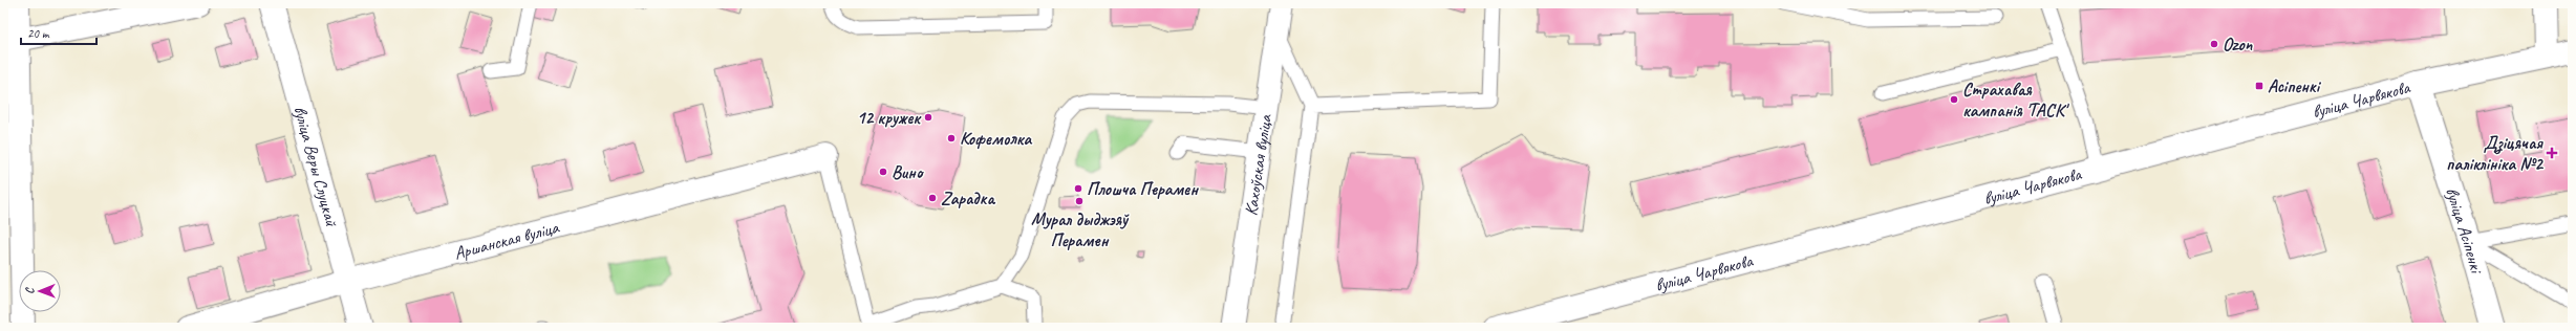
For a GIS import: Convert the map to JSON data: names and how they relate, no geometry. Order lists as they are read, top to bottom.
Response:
{
  "streets": {
    "street": [
      "вуліца Чарвякова",
      "вуліца Веры Слуцкай",
      "Кахоўская вуліца",
      "вуліца Асіпенкі",
      "Аршанская вуліца"
    ]
  },
  "crossings": [
    ["вуліца Чарвякова", "вуліца Асіпенкі"],
    ["вуліца Веры Слуцкай", "Аршанская вуліца"]
  ],
  "places": {
    "other": [
      "Ozon",
      "Страхавая кампанія 'ТАСК'",
      "12 кружек",
      "Кофемолка",
      "Вино",
      "Плошча Перамен",
      "Zарадка",
      "Мурал дыджэяў Перамен"
    ],
    "transit": ["Асіпенкі"],
    "health": ["Дзіцячая паліклініка №2"]
  },
  "scale_bar": "20 m",
  "north": "left"
}
